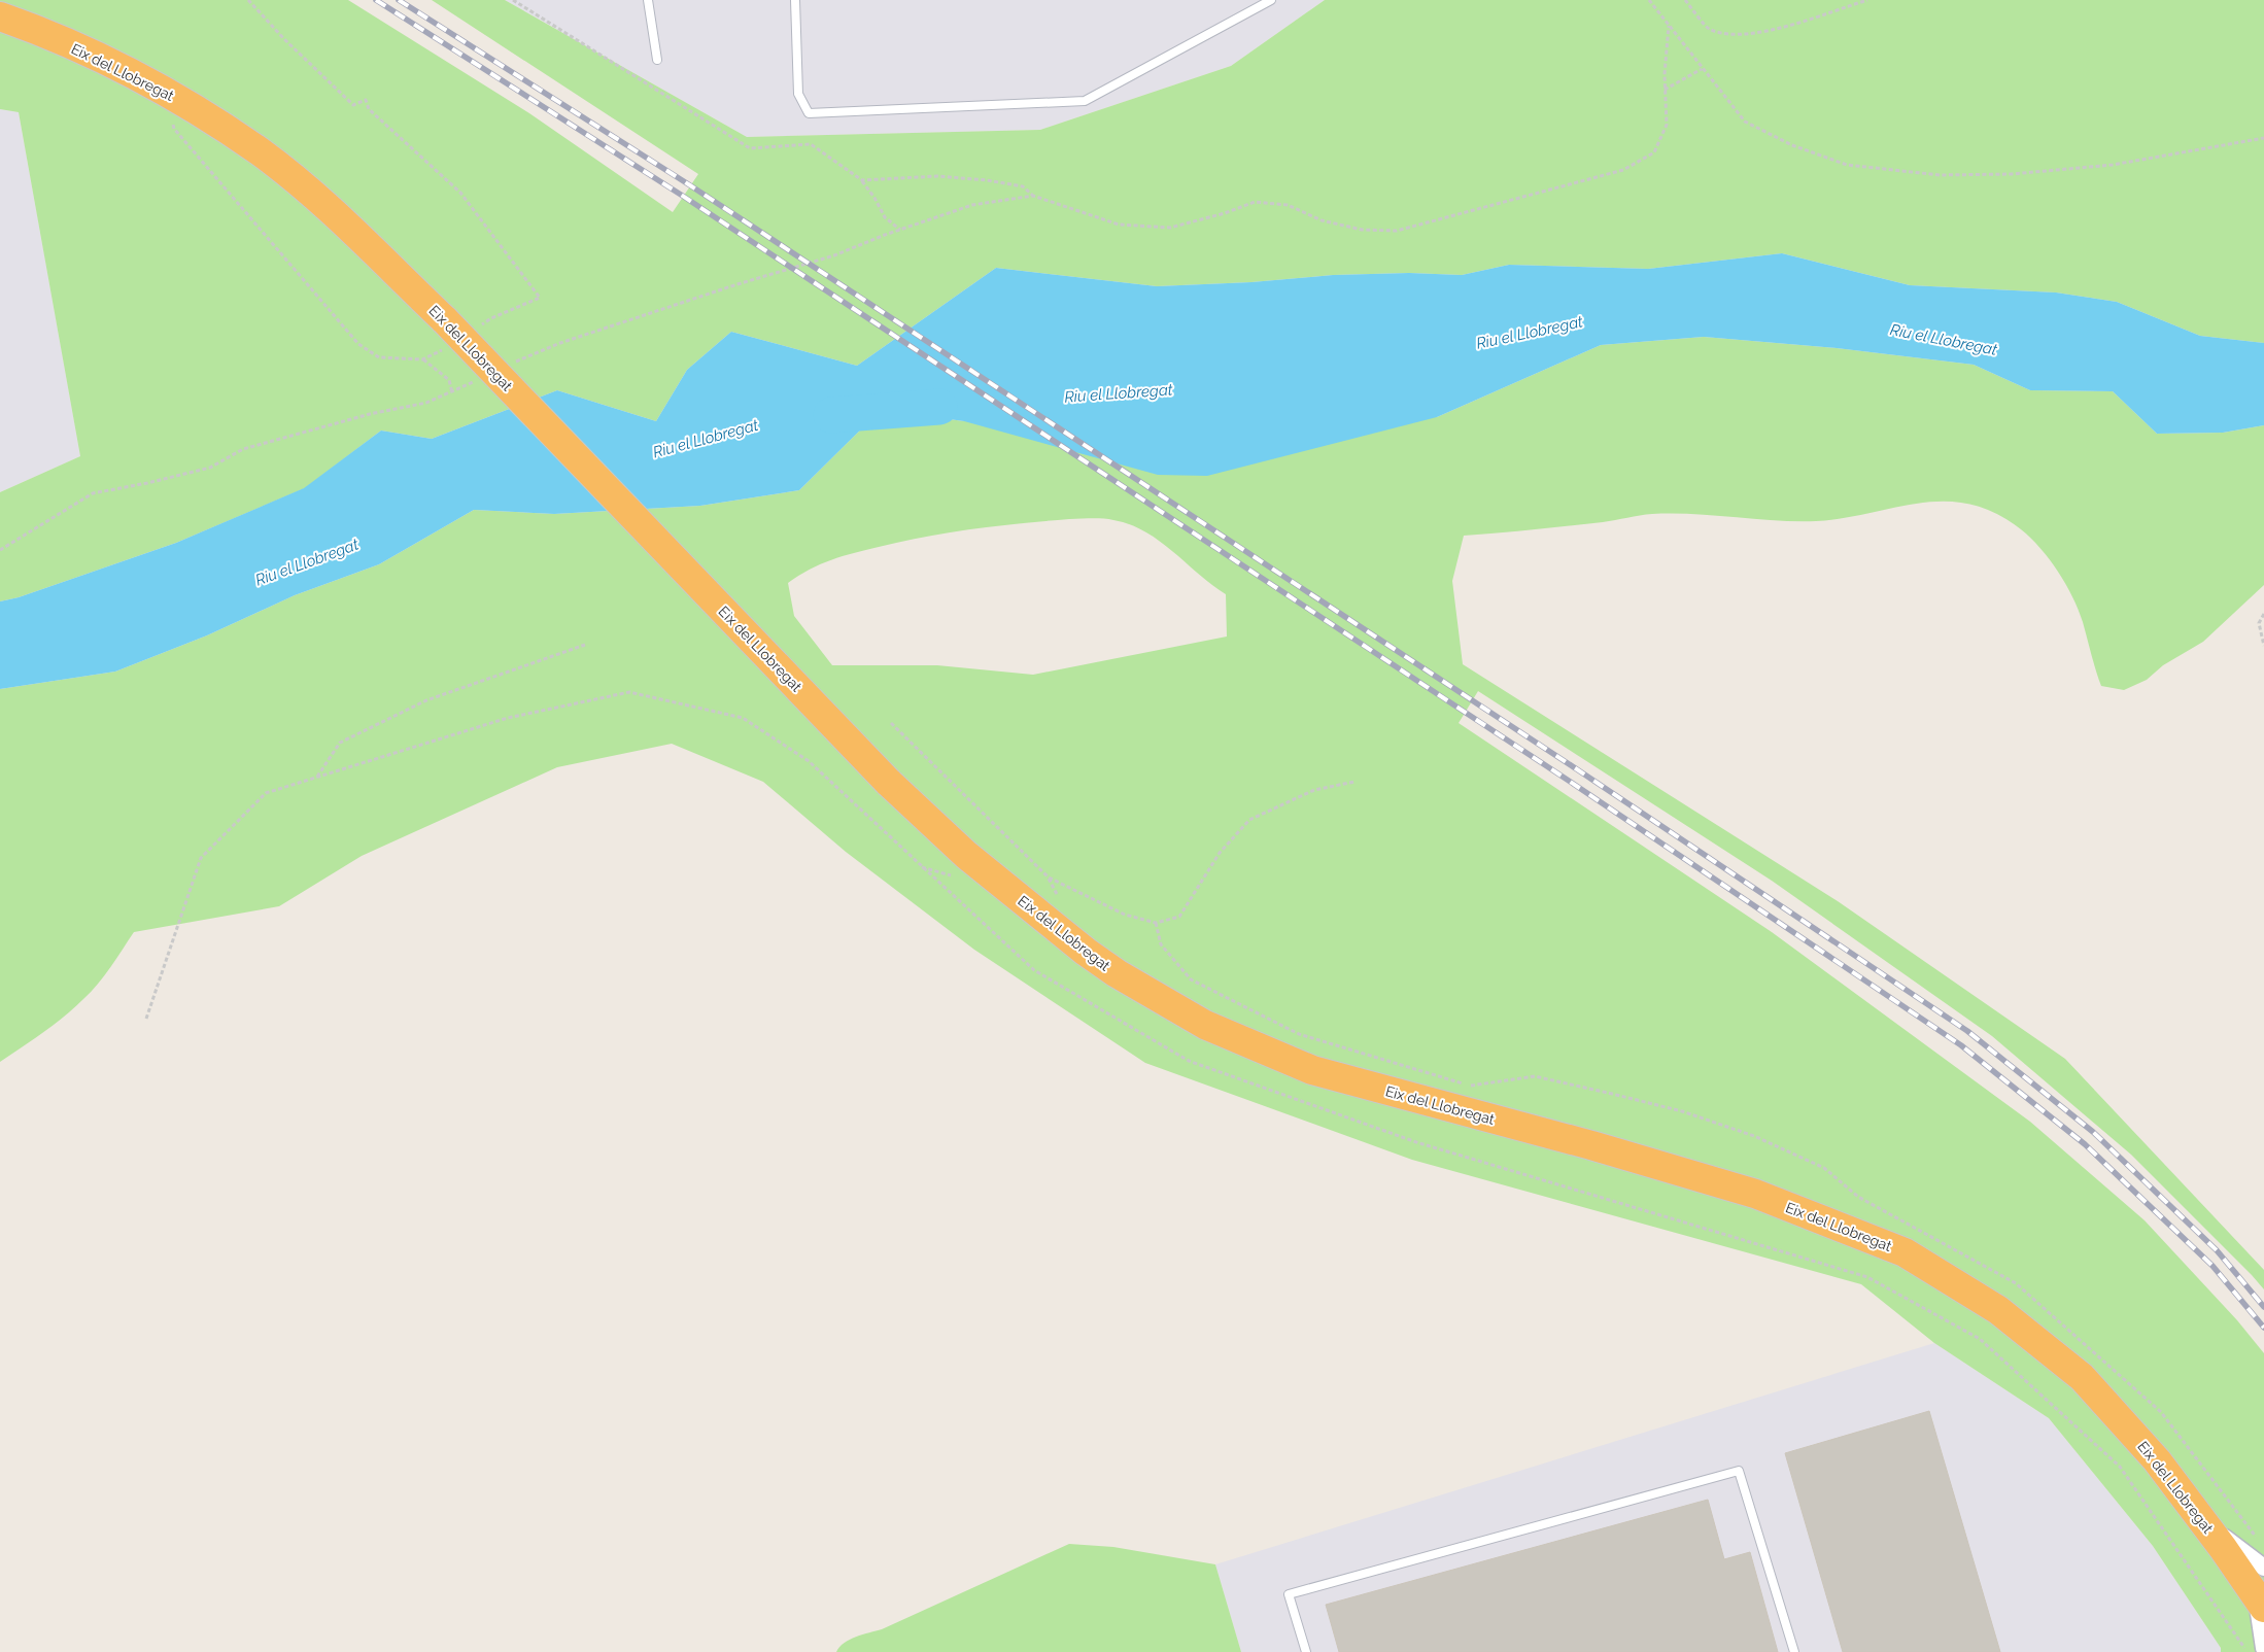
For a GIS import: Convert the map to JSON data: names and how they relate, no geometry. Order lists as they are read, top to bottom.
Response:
{
  "streets": {
    "highway": ["Eix del Llobregat"]
  },
  "water": ["Riu el Llobregat"]
}
